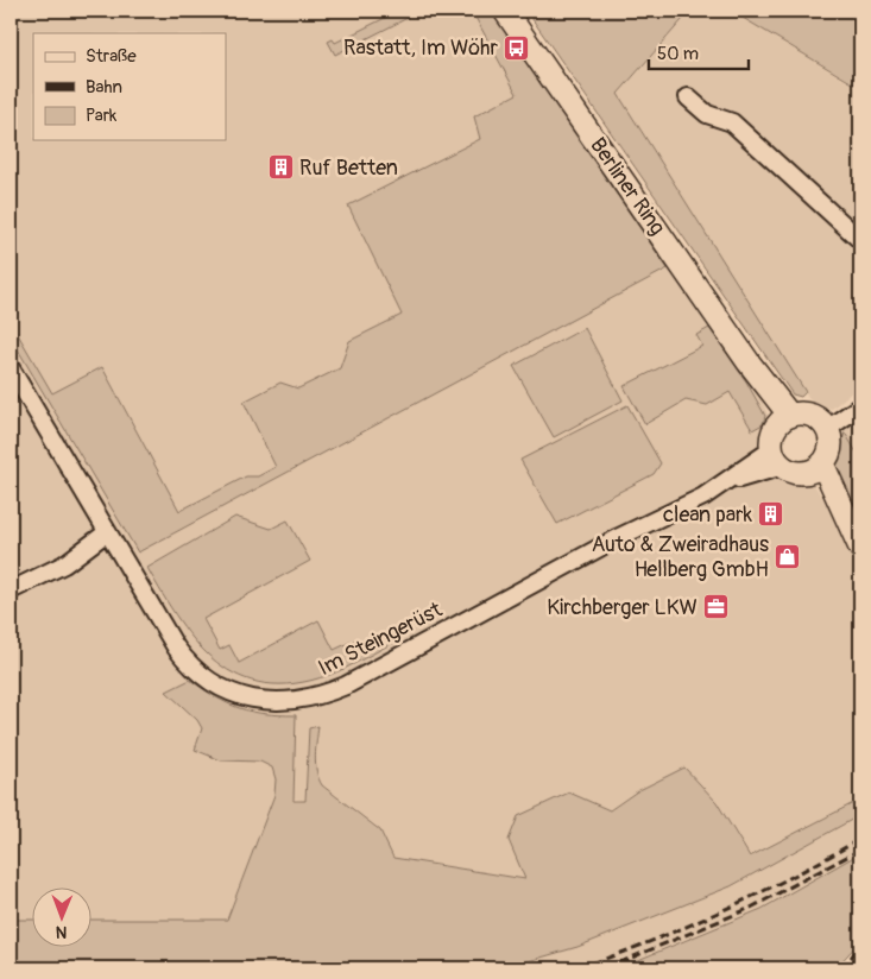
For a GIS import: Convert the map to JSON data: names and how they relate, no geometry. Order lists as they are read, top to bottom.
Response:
{
  "streets": {
    "street": ["Berliner Ring", "Im Steingerüst"]
  },
  "crossings": [
    ["Berliner Ring", "Im Steingerüst"]
  ],
  "places": {
    "bus stop": ["Rastatt, Im Wöhr"],
    "building": ["Ruf Betten", "clean park"],
    "shop": ["Auto & Zweiradhaus Hellberg GmbH"],
    "office": ["Kirchberger LKW"]
  },
  "legend": ["Straße", "Bahn", "Park"],
  "scale_bar": "50 m",
  "north": "bottom"
}
